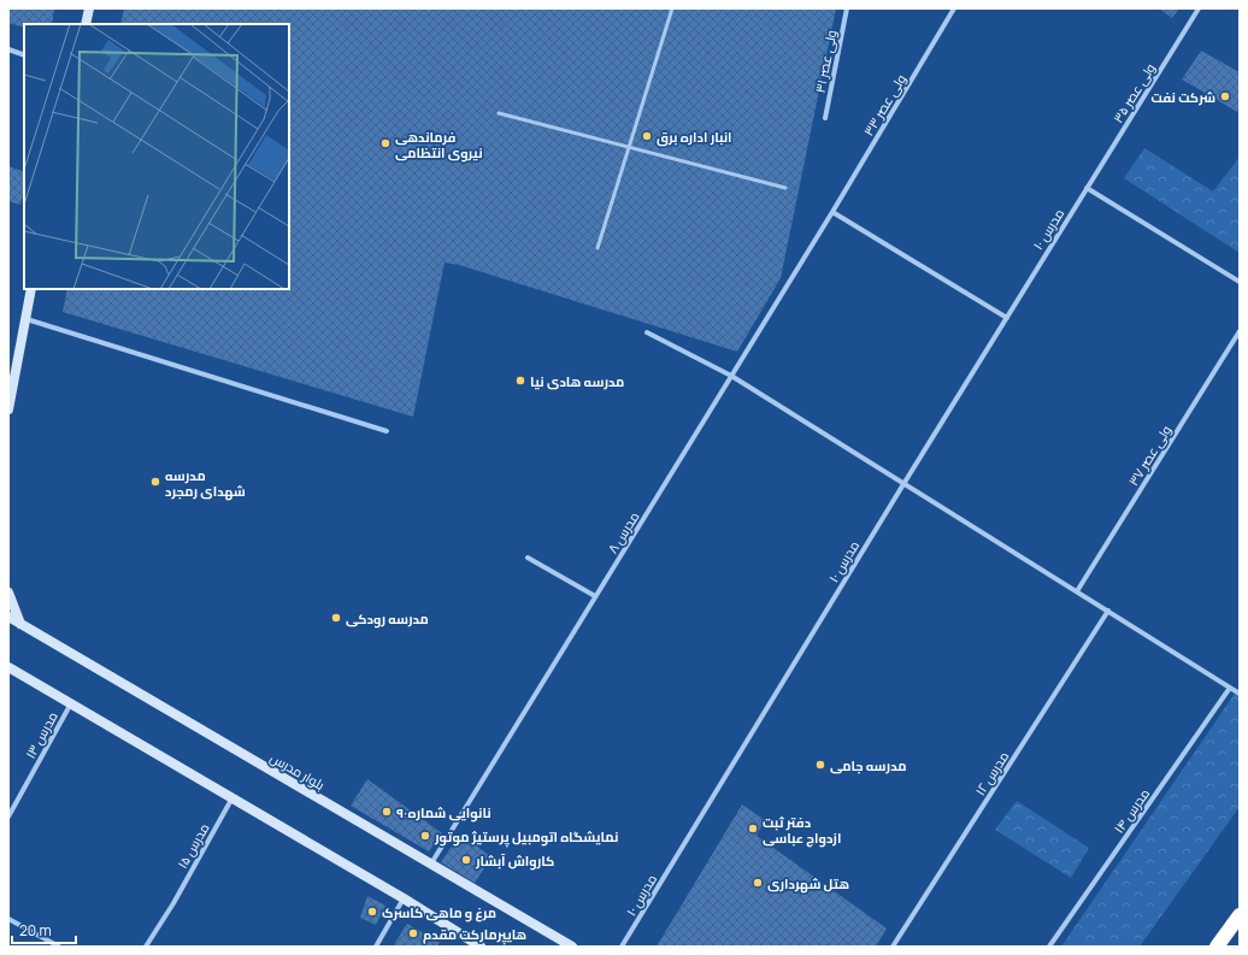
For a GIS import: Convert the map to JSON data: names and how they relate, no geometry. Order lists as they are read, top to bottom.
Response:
{
  "streets": {
    "street": [
      "ولی عصر ۳۱",
      "ولی عصر ۳۵",
      "ولی عصر ۳۳",
      "مدرس ۱۰",
      "ولی عصر ۳۷",
      "مدرس ۸",
      "مدرس ۱۳",
      "بلوار مدرس",
      "مدرس ۱۲",
      "مدرس ۱۴",
      "مدرس ۱۵"
    ]
  },
  "crossings": [
    ["ولی عصر ۳۵", "مدرس ۱۰"],
    ["ولی عصر ۳۳", "مدرس ۸"],
    ["مدرس ۸", "بلوار مدرس"]
  ],
  "places": [
    "شرکت نفت",
    "انبار اداره برق",
    "فرماندهی نیروی انتظامی",
    "مدرسه هادی نیا",
    "مدرسه شهدای رمجرد",
    "مدرسه رودکی",
    "مدرسه جامی",
    "نانوایی شماره۹۰",
    "دفتر ثبت ازدواج عباسی",
    "نمایشگاه اتومبیل پرستیژ موتور",
    "کارواش آبشار",
    "هتل شهرداری",
    "مرغ و ماهی کاسرک",
    "هایپرمارکت مقدم"
  ],
  "scale_bar": "20 m"
}
